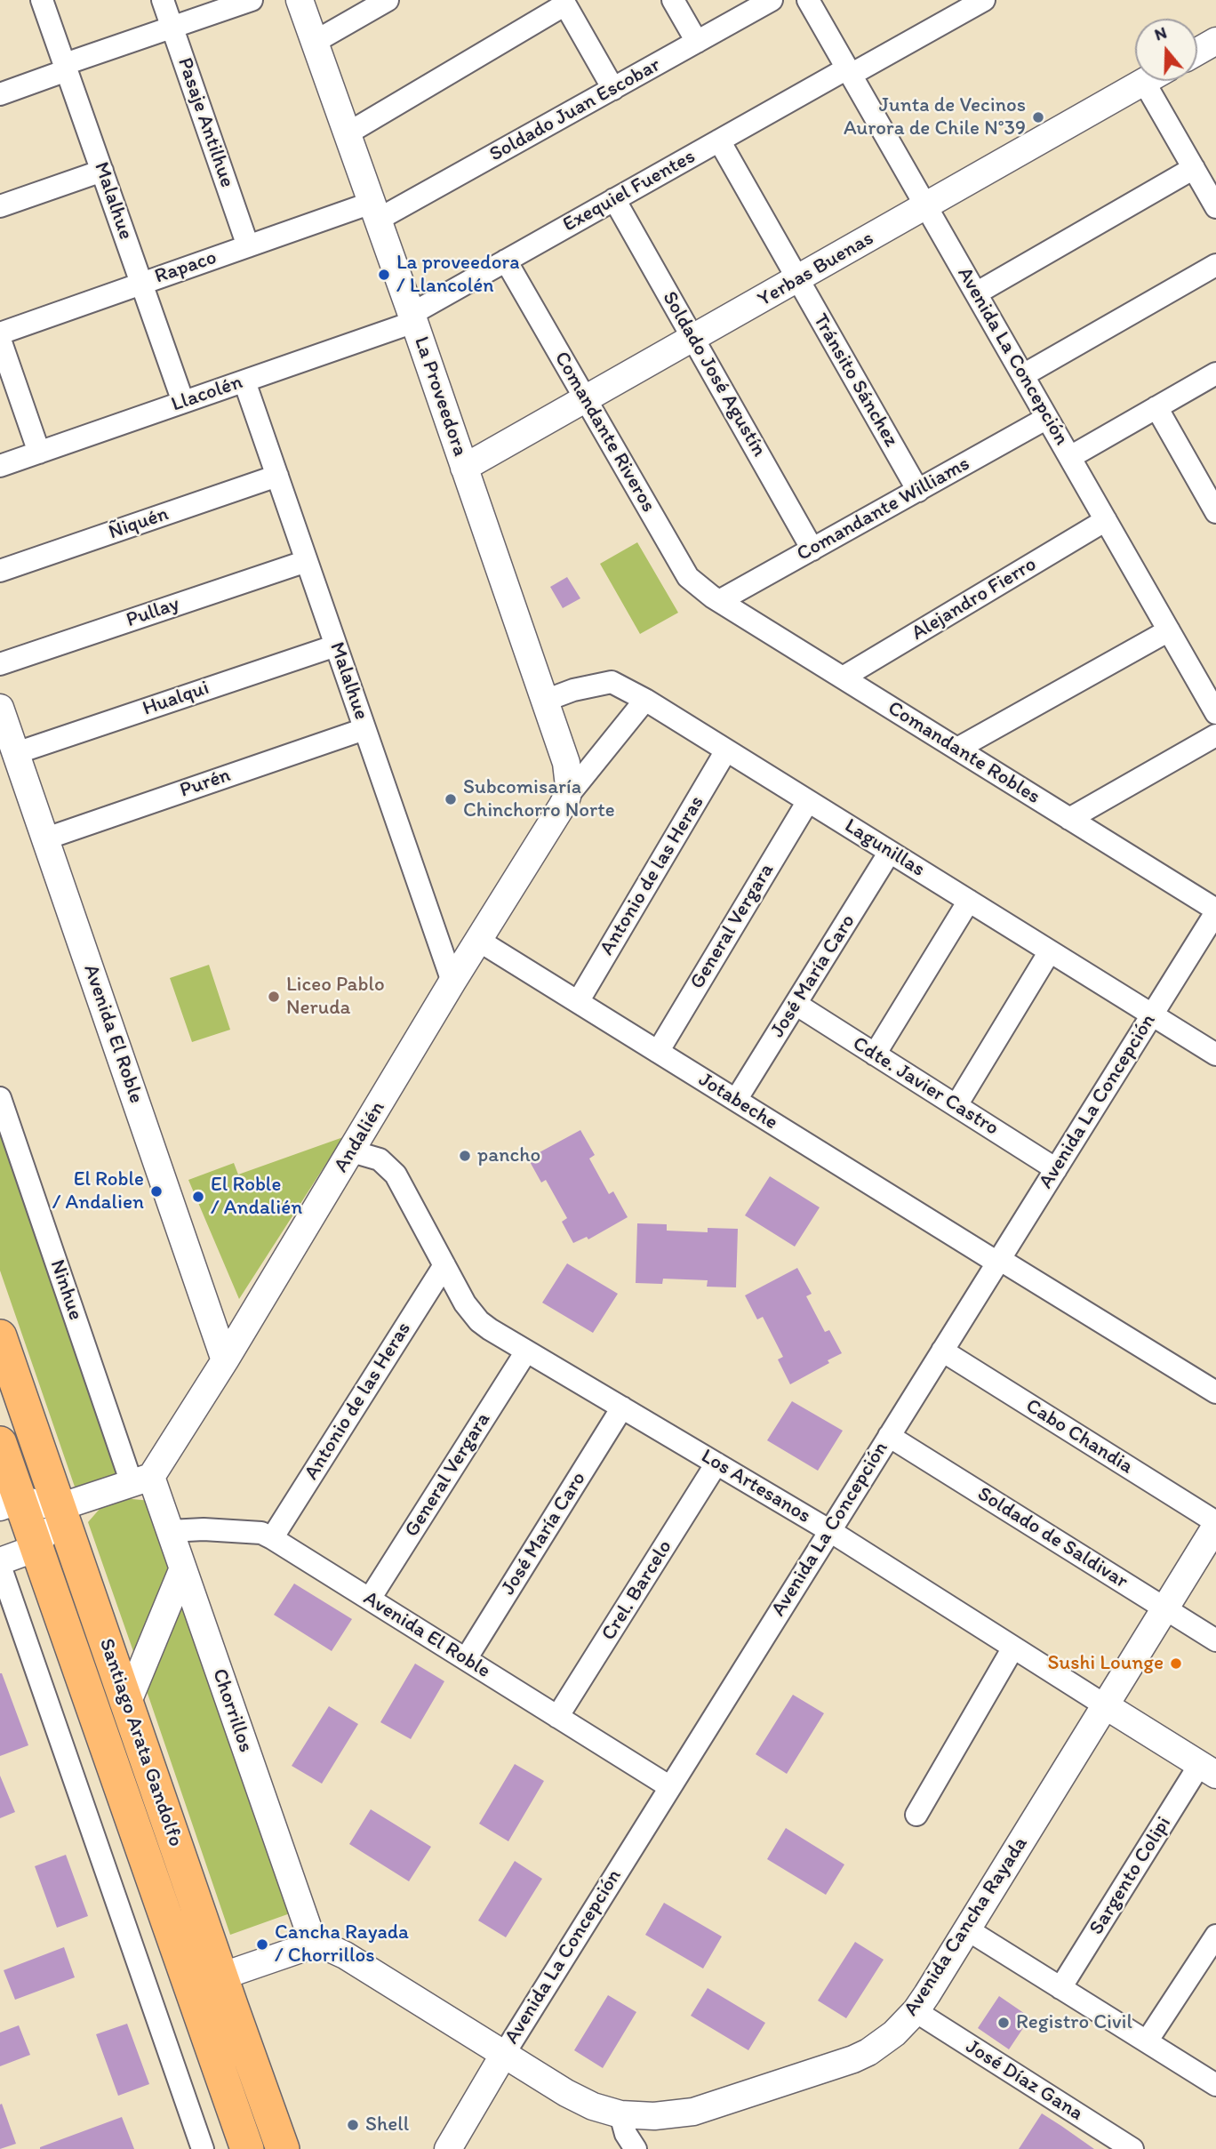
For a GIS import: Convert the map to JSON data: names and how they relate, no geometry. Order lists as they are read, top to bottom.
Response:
{
  "streets": {
    "main road": ["Santiago Arata Gandolfo"],
    "street": [
      "Soldado Juan Escobar",
      "Pasaje Antilhue",
      "Exequiel Fuentes",
      "Malalhue",
      "Rapaco",
      "Yerbas Buenas",
      "Avenida La Concepción",
      "Soldado José Agustín",
      "Tránsito Sánchez",
      "Llacolén",
      "La Proveedora",
      "Comandante Riveros",
      "Comandante Williams",
      "Ñiquén",
      "Alejandro Fierro",
      "Pullay",
      "Hualqui",
      "Comandante Robles",
      "Purén",
      "Lagunillas",
      "Antonio de las Heras",
      "General Vergara",
      "José María Caro",
      "Avenida El Roble",
      "Cdte. Javier Castro",
      "Jotabeche",
      "Andalién",
      "Ninhue",
      "Cabo Chandia",
      "Los Artesanos",
      "Soldado de Saldivar",
      "Crel. Barcelo",
      "Chorrillos",
      "Sargento Colipi",
      "Avenida Cancha Rayada",
      "José Díaz Gana"
    ]
  },
  "crossings": [
    ["Soldado Juan Escobar", "Rapaco"],
    ["Soldado Juan Escobar", "La Proveedora"],
    ["Pasaje Antilhue", "Rapaco"],
    ["Exequiel Fuentes", "Avenida La Concepción"],
    ["Exequiel Fuentes", "Soldado José Agustín"],
    ["Exequiel Fuentes", "Tránsito Sánchez"],
    ["Exequiel Fuentes", "Llacolén"],
    ["Exequiel Fuentes", "La Proveedora"],
    ["Exequiel Fuentes", "Comandante Riveros"],
    ["Malalhue", "Rapaco"],
    ["Malalhue", "Llacolén"],
    ["Malalhue", "Ñiquén"],
    ["Malalhue", "Pullay"],
    ["Malalhue", "Hualqui"],
    ["Malalhue", "Purén"],
    ["Malalhue", "Andalién"],
    ["Rapaco", "La Proveedora"],
    ["Yerbas Buenas", "Avenida La Concepción"],
    ["Yerbas Buenas", "Soldado José Agustín"],
    ["Yerbas Buenas", "Tránsito Sánchez"],
    ["Yerbas Buenas", "La Proveedora"],
    ["Yerbas Buenas", "Comandante Riveros"],
    ["Avenida La Concepción", "Comandante Williams"],
    ["Avenida La Concepción", "Alejandro Fierro"],
    ["Avenida La Concepción", "Comandante Robles"],
    ["Avenida La Concepción", "Lagunillas"],
    ["Avenida La Concepción", "Avenida El Roble"],
    ["Avenida La Concepción", "Cdte. Javier Castro"],
    ["Avenida La Concepción", "Jotabeche"],
    ["Avenida La Concepción", "Cabo Chandia"],
    ["Avenida La Concepción", "Los Artesanos"],
    ["Avenida La Concepción", "Soldado de Saldivar"],
    ["Avenida La Concepción", "Avenida Cancha Rayada"],
    ["Soldado José Agustín", "Comandante Williams"],
    ["Tránsito Sánchez", "Comandante Williams"],
    ["Llacolén", "La Proveedora"],
    ["La Proveedora", "Lagunillas"],
    ["La Proveedora", "Andalién"],
    ["Comandante Riveros", "Comandante Williams"],
    ["Comandante Riveros", "Comandante Robles"],
    ["Comandante Williams", "Comandante Robles"],
    ["Alejandro Fierro", "Comandante Robles"],
    ["Hualqui", "Avenida El Roble"],
    ["Purén", "Avenida El Roble"],
    ["Lagunillas", "Antonio de las Heras"],
    ["Lagunillas", "General Vergara"],
    ["Lagunillas", "José María Caro"],
    ["Antonio de las Heras", "Avenida El Roble"],
    ["Antonio de las Heras", "Jotabeche"],
    ["Antonio de las Heras", "Los Artesanos"],
    ["General Vergara", "Avenida El Roble"],
    ["General Vergara", "Jotabeche"],
    ["General Vergara", "Los Artesanos"],
    ["José María Caro", "Avenida El Roble"],
    ["José María Caro", "Cdte. Javier Castro"],
    ["José María Caro", "Jotabeche"],
    ["José María Caro", "Los Artesanos"],
    ["Avenida El Roble", "Andalién"],
    ["Avenida El Roble", "Crel. Barcelo"],
    ["Avenida El Roble", "Chorrillos"],
    ["Jotabeche", "Andalién"],
    ["Andalién", "Ninhue"],
    ["Andalién", "Los Artesanos"],
    ["Andalién", "Chorrillos"],
    ["Ninhue", "Chorrillos"],
    ["Cabo Chandia", "Avenida Cancha Rayada"],
    ["Los Artesanos", "Crel. Barcelo"],
    ["Los Artesanos", "Sargento Colipi"],
    ["Los Artesanos", "Avenida Cancha Rayada"],
    ["Soldado de Saldivar", "Avenida Cancha Rayada"],
    ["Chorrillos", "Avenida Cancha Rayada"],
    ["Avenida Cancha Rayada", "José Díaz Gana"]
  ],
  "places": [
    "Junta de Vecinos Aurora de Chile N°39",
    "La proveedora / Llancolén",
    "Subcomisaría Chinchorro Norte",
    "Liceo Pablo Neruda",
    "pancho",
    "El Roble / Andalien",
    "El Roble / Andalién",
    "Sushi Lounge",
    "Cancha Rayada / Chorrillos",
    "Registro Civil",
    "Shell"
  ],
  "north": "top"
}
